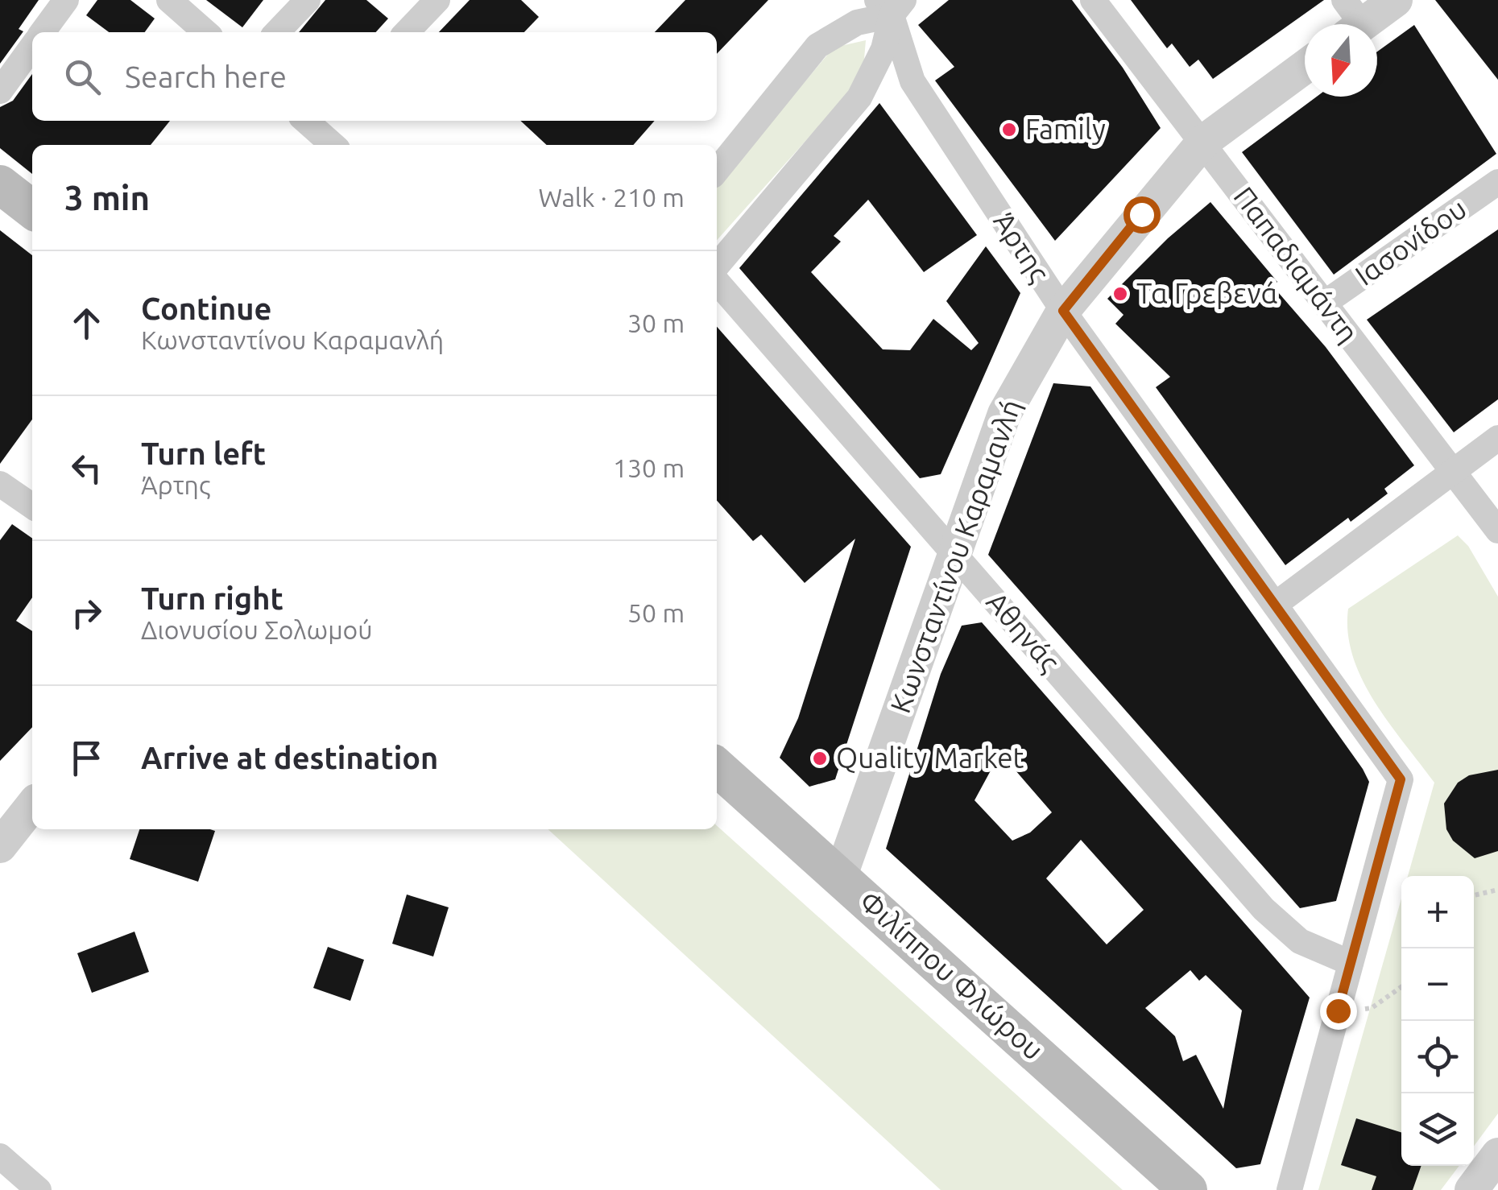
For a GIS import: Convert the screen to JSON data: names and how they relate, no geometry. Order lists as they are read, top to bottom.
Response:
{
  "streets": {
    "main road": ["Φιλίππου Φλώρου"],
    "street": [
      "Ιασoνίδου",
      "Άρτης",
      "Παπαδιαμάντη",
      "Κωνσταντίνου Καραμανλή",
      "Αθηνάς"
    ]
  },
  "crossings": [
    ["Ιασoνίδου", "Παπαδιαμάντη"],
    ["Άρτης", "Κωνσταντίνου Καραμανλή"],
    ["Άρτης", "Αθηνάς"],
    ["Παπαδιαμάντη", "Κωνσταντίνου Καραμανλή"],
    ["Κωνσταντίνου Καραμανλή", "Αθηνάς"],
    ["Κωνσταντίνου Καραμανλή", "Φιλίππου Φλώρου"]
  ],
  "places": ["Family", "Τα Γρεβενά", "Quality Market"],
  "north": "bottom",
  "page": {
    "search": "Search here",
    "heading": ["3 min", "Walk · 210 m"],
    "list": [
      ["Continue", "Κωνσταντίνου Καραμανλή", "30 m"],
      ["Turn left", "Άρτης", "130 m"],
      ["Turn right", "Διονυσίου Σολωμού", "50 m"],
      "Arrive at destination"
    ],
    "map_buttons": ["+", "−"]
  }
}
